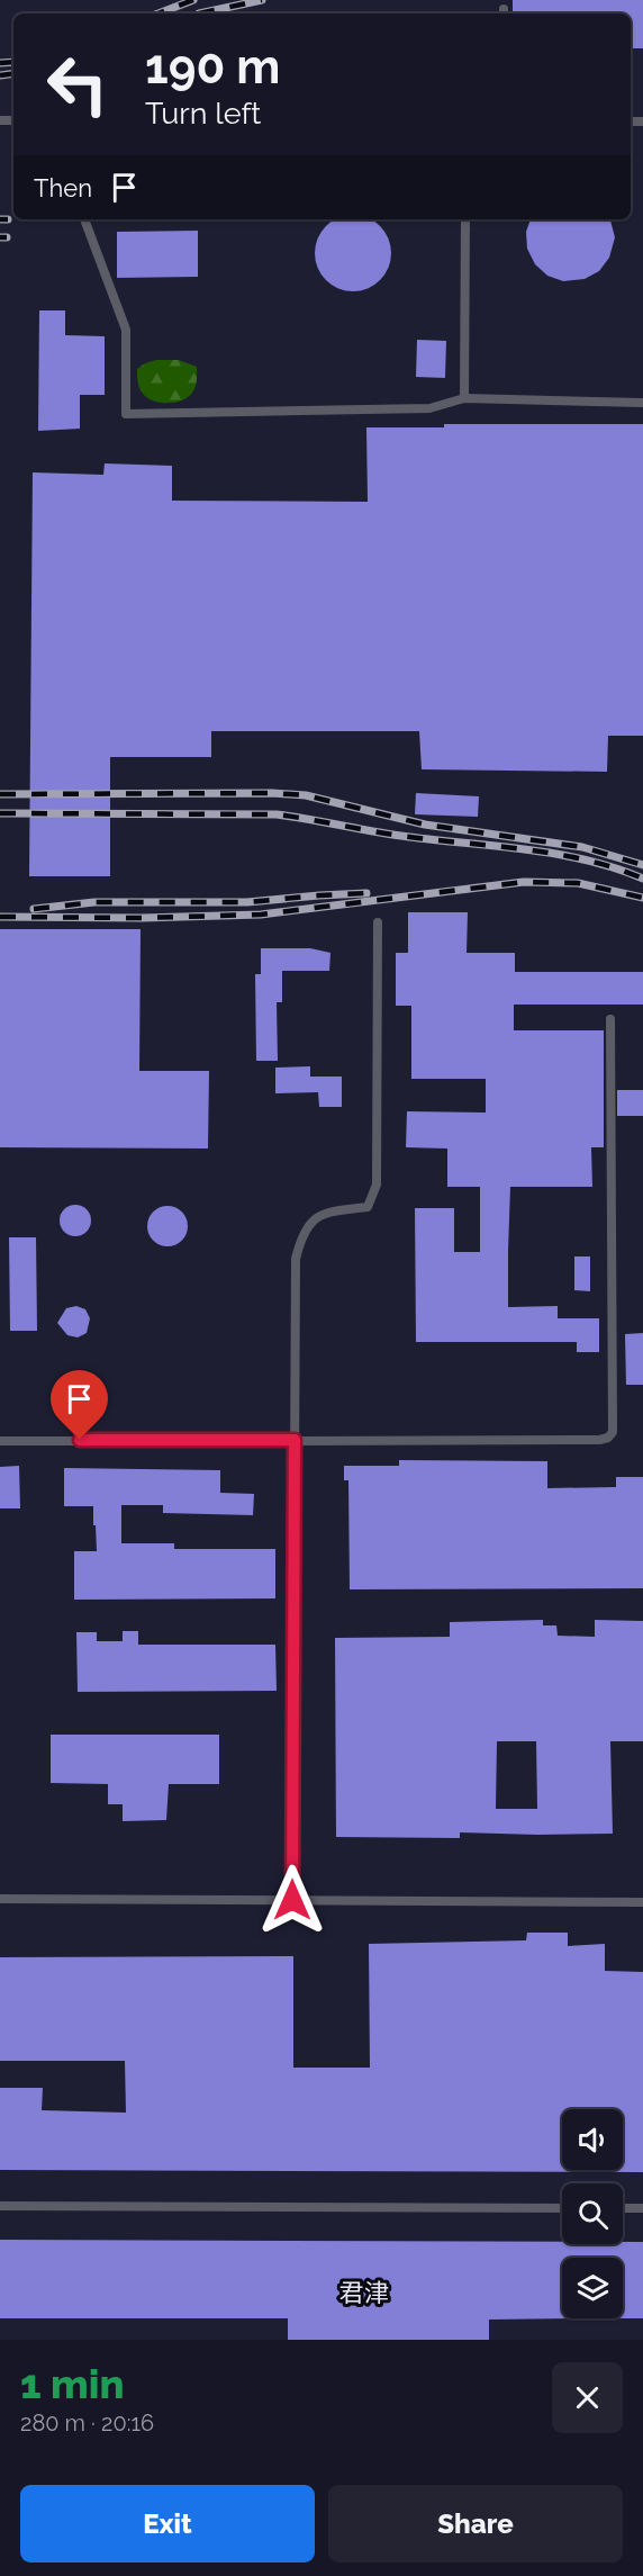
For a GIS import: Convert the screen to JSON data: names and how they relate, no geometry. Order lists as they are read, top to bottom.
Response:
{
  "districts": ["君津"],
  "page": {
    "turn": ["190 m", "Turn left"],
    "then": "Then",
    "heading": ["1 min", "280 m · 20:16"],
    "buttons": ["Exit", "Share"]
  }
}
